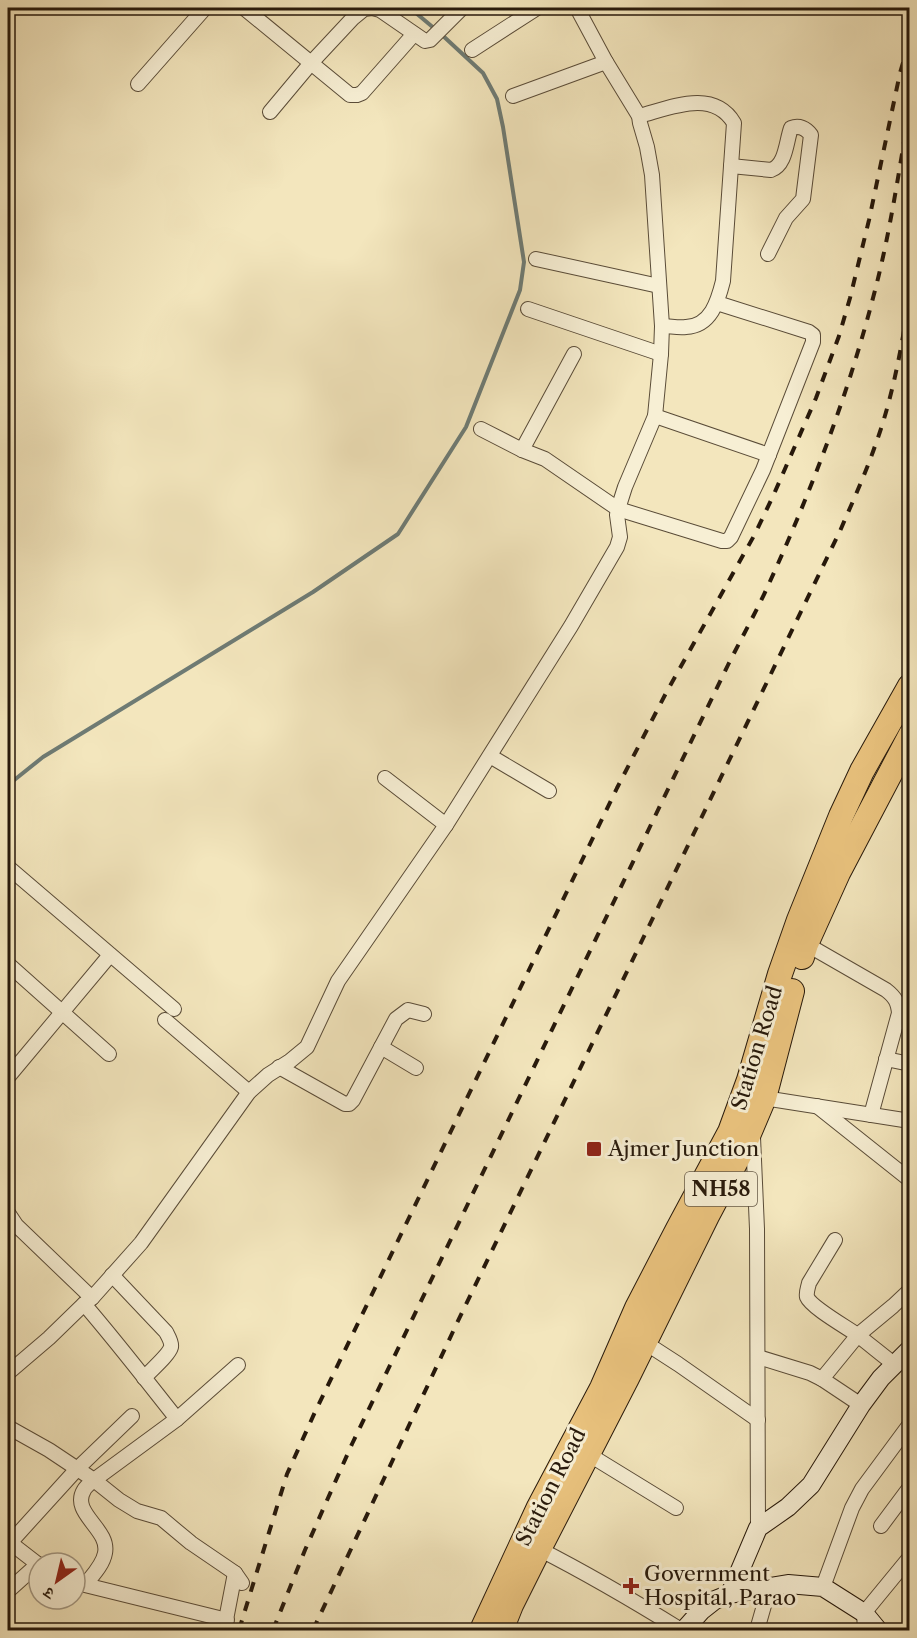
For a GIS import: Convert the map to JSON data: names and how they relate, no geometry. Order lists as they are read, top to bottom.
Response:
{
  "streets": {
    "highway": ["Station Road", "NH58"]
  },
  "places": {
    "transit": ["Ajmer Junction"],
    "health": ["Government Hospital, Parao"]
  },
  "north": "bottom left"
}
